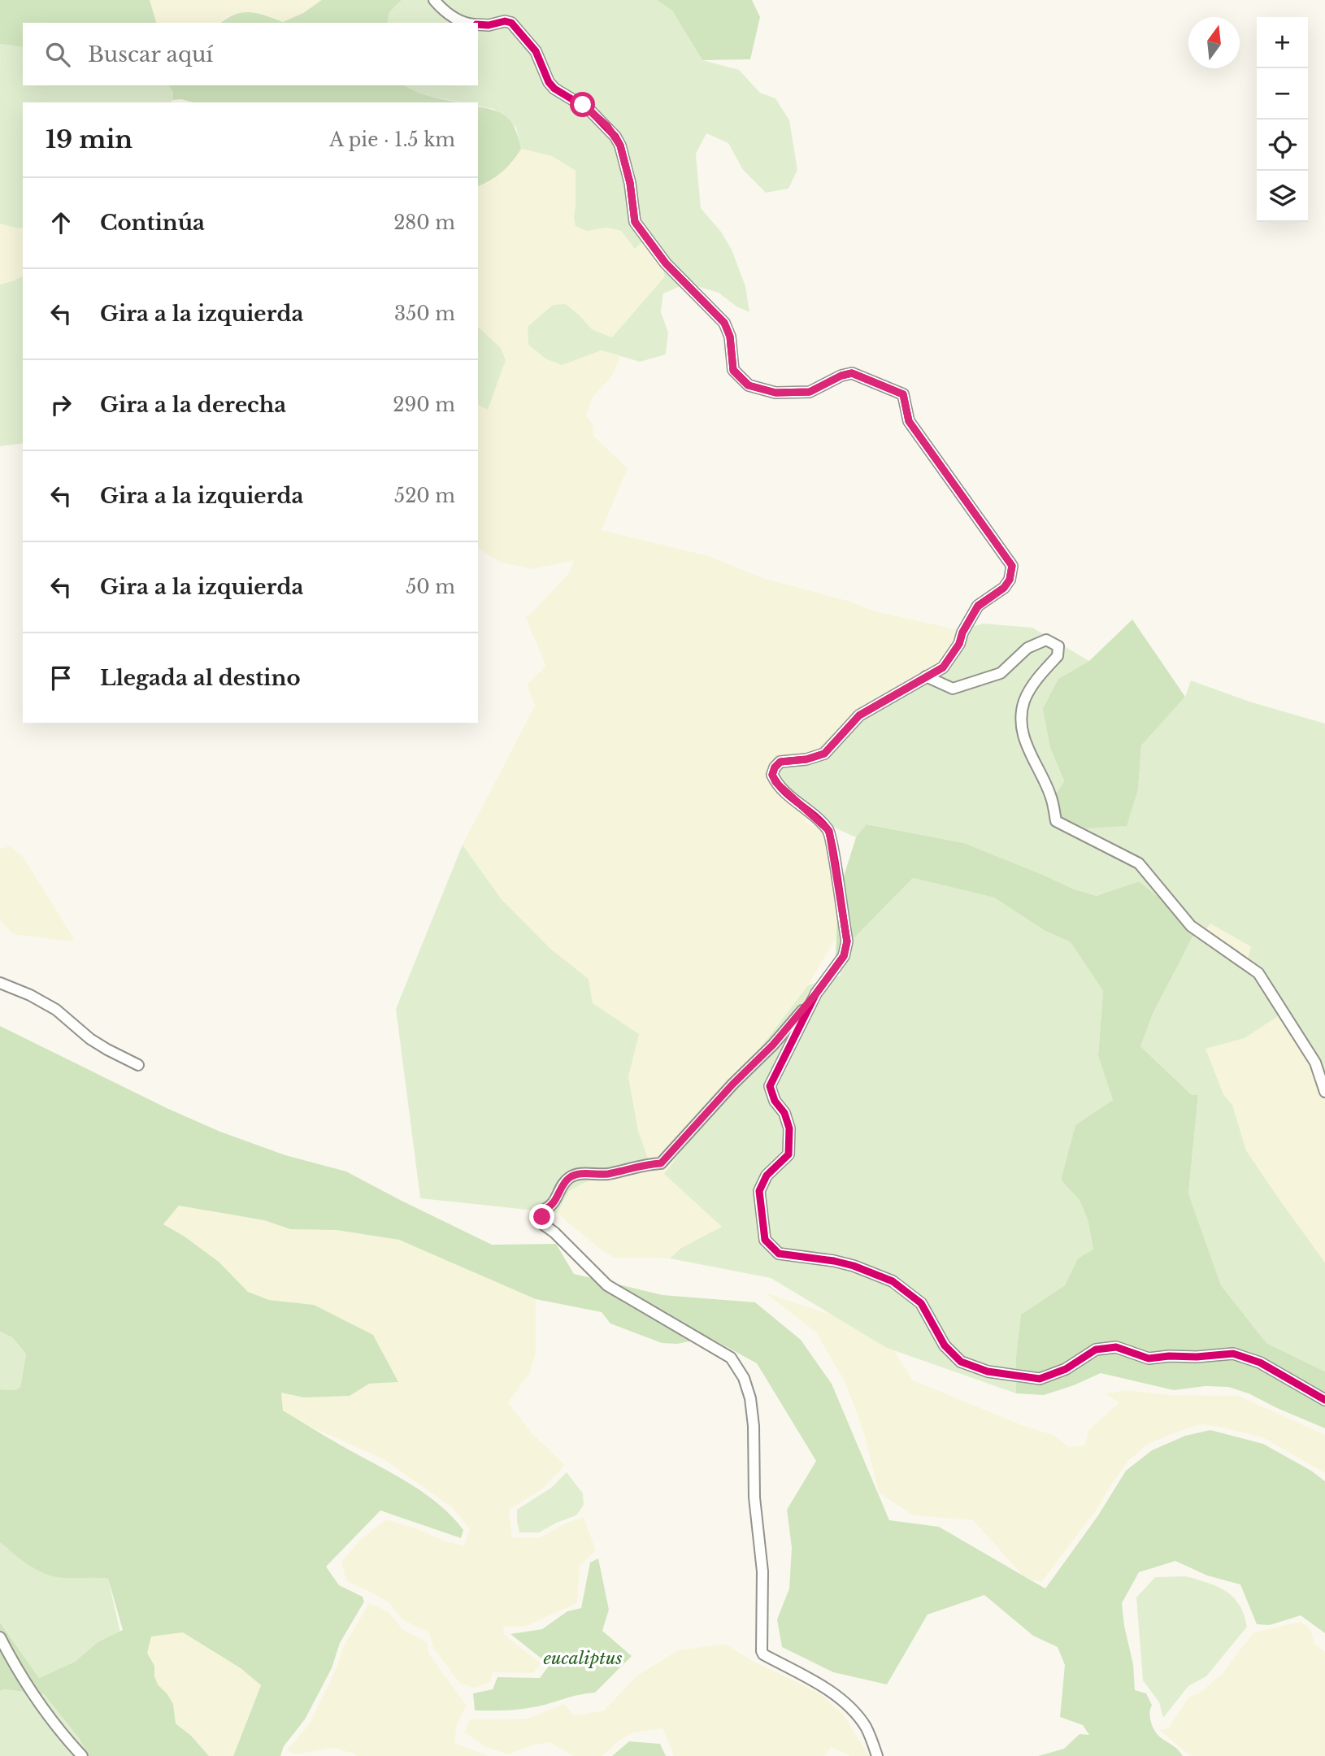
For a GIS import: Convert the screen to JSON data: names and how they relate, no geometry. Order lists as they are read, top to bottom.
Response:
{
  "parks": ["eucaliptus"],
  "north": "top",
  "page": {
    "map_buttons": ["+", "−"],
    "search": "Buscar aquí",
    "heading": ["19 min", "A pie · 1.5 km"],
    "list": [
      ["Continúa", "280 m"],
      ["Gira a la izquierda", "350 m"],
      ["Gira a la derecha", "290 m"],
      ["Gira a la izquierda", "520 m"],
      ["Gira a la izquierda", "50 m"],
      "Llegada al destino"
    ]
  }
}
